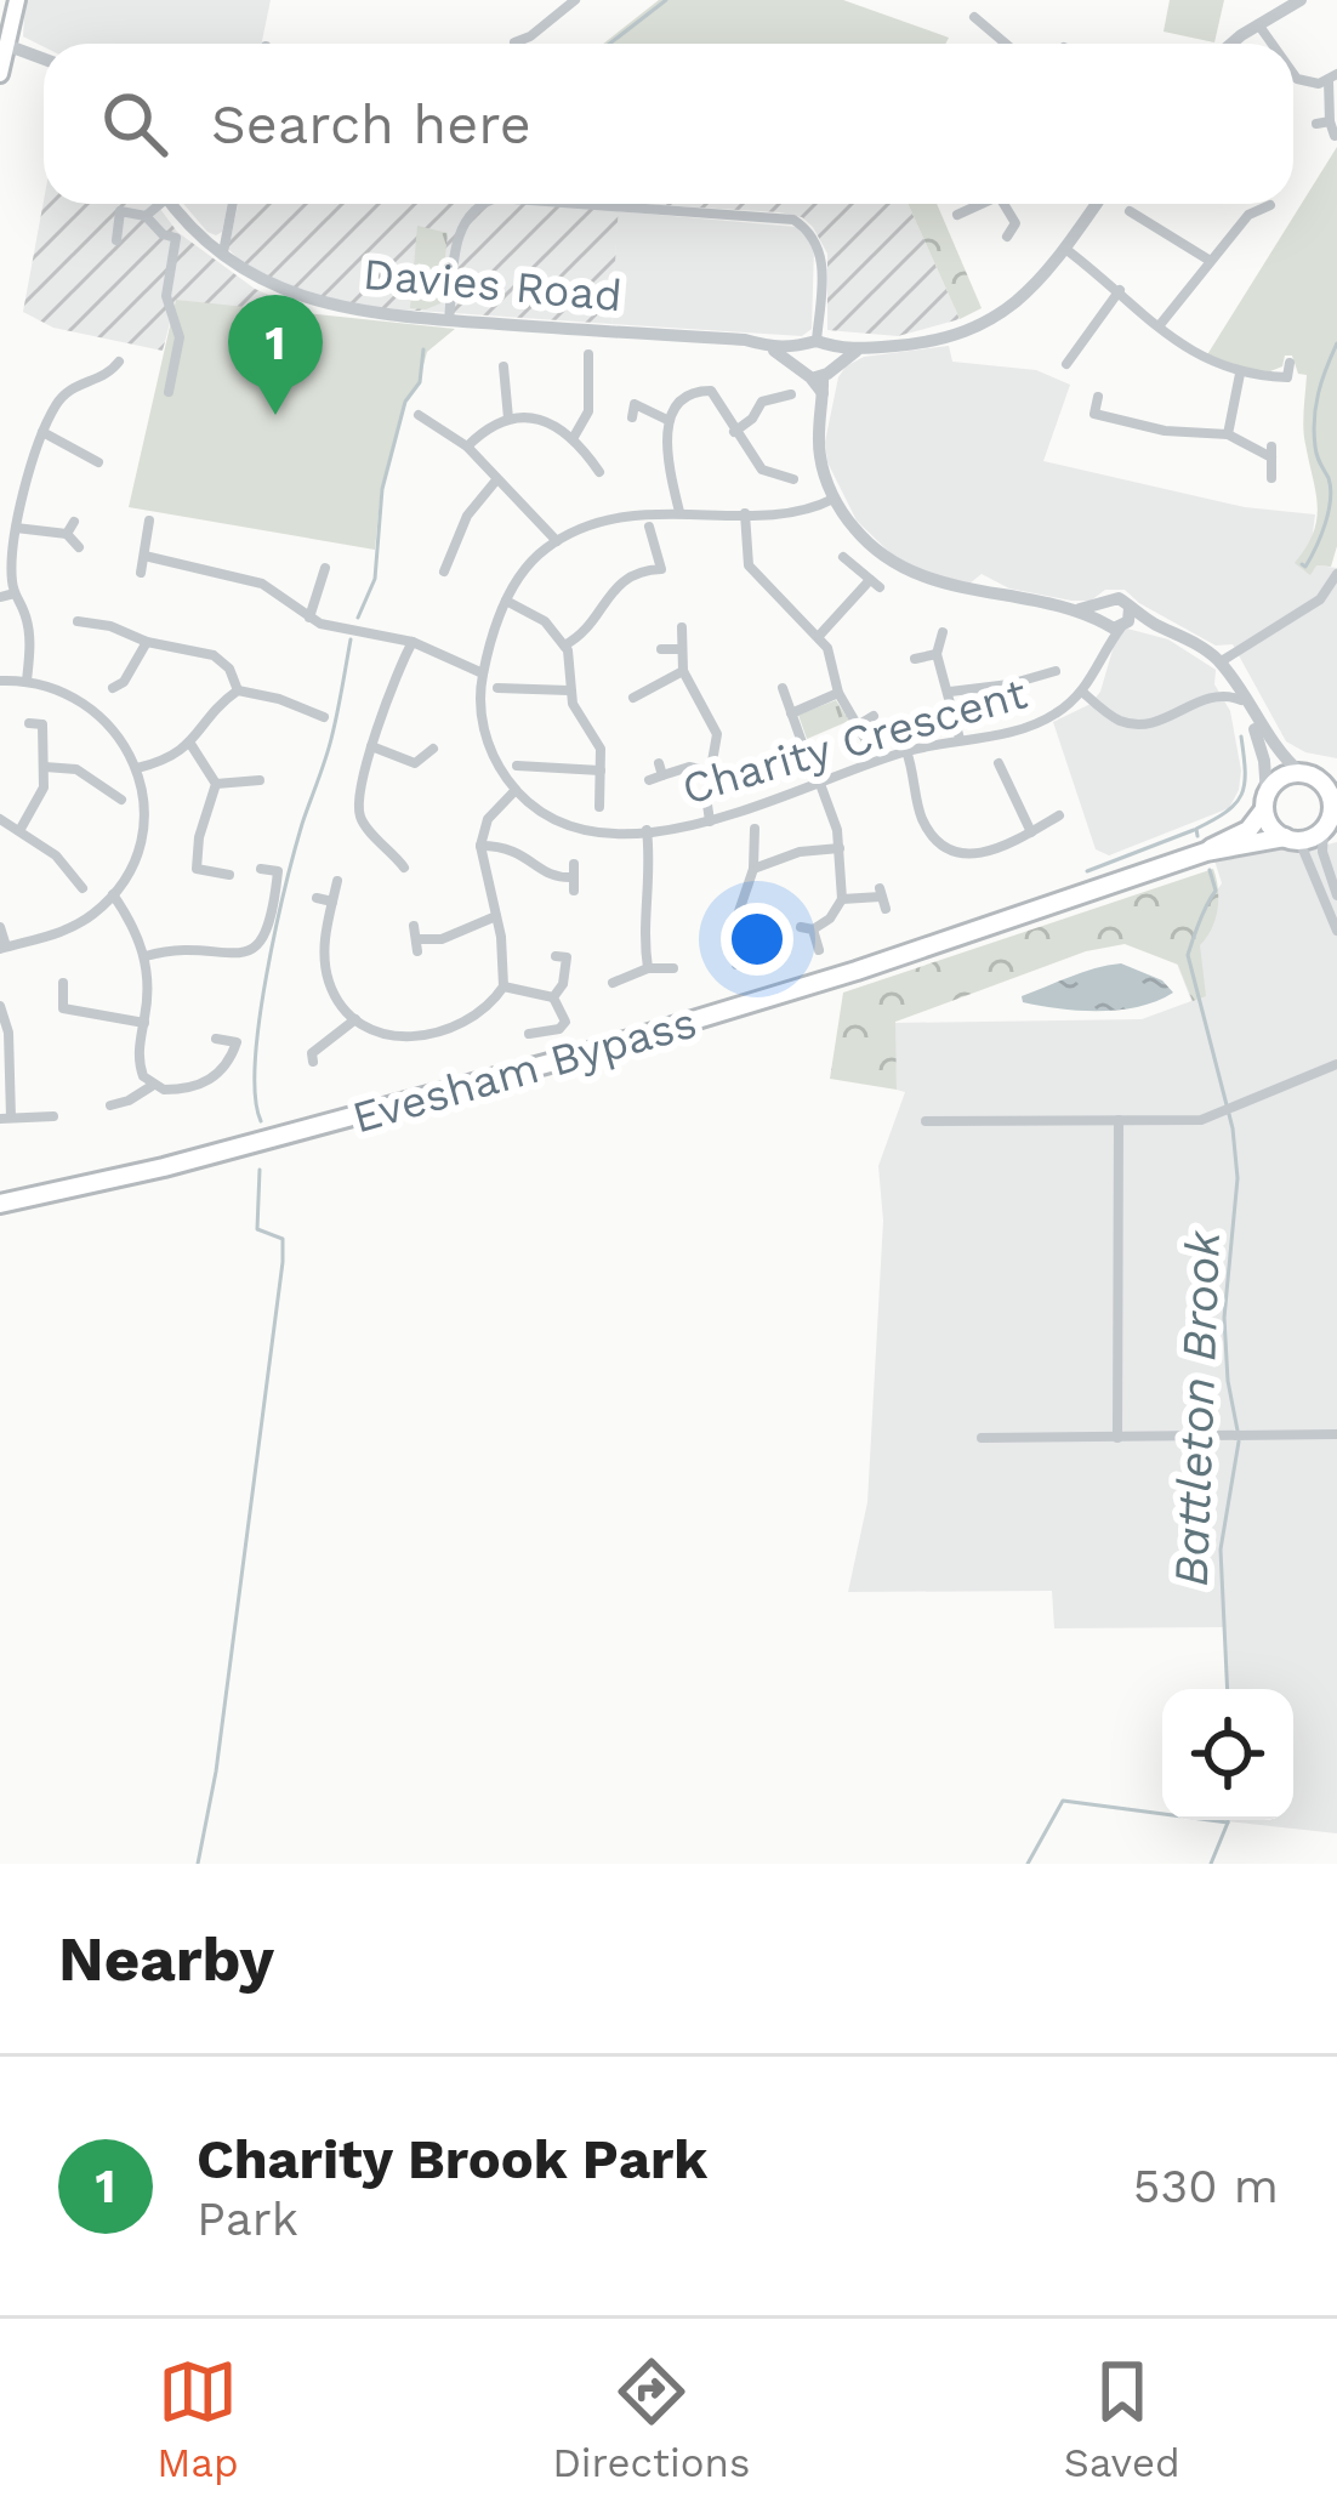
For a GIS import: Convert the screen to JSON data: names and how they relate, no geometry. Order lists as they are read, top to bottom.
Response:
{
  "streets": {
    "highway": ["Evesham Bypass"],
    "street": ["Davies Road", "Charity Crescent"]
  },
  "water": ["Battleton Brook"],
  "page": {
    "search": "Search here",
    "pins": "1",
    "heading": "Nearby",
    "list": [
      {
        "mark": "1",
        "name": "Charity Brook Park",
        "note": "Park",
        "value": "530 m"
      }
    ],
    "nav": ["Map", "Directions", "Saved"]
  }
}
